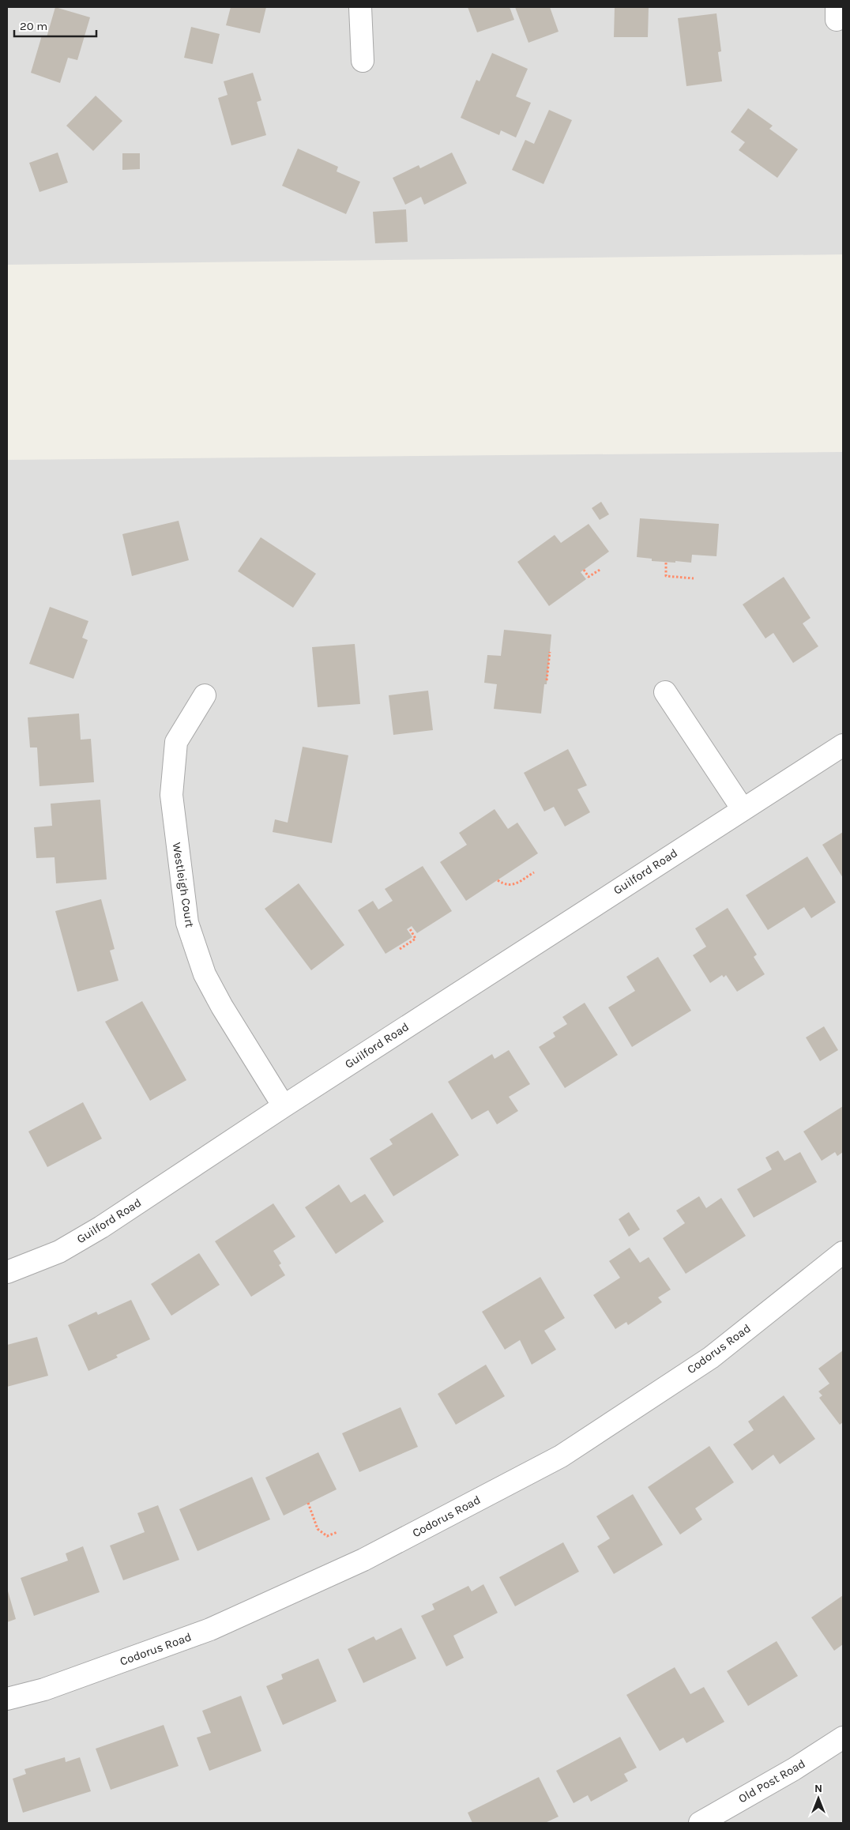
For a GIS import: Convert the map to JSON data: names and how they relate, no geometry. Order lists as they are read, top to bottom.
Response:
{
  "streets": {
    "street": [
      "Guilford Road",
      "Westleigh Court",
      "Codorus Road",
      "Old Post Road"
    ]
  },
  "crossings": [
    ["Guilford Road", "Westleigh Court"]
  ],
  "scale_bar": "20 m",
  "north": "top"
}
